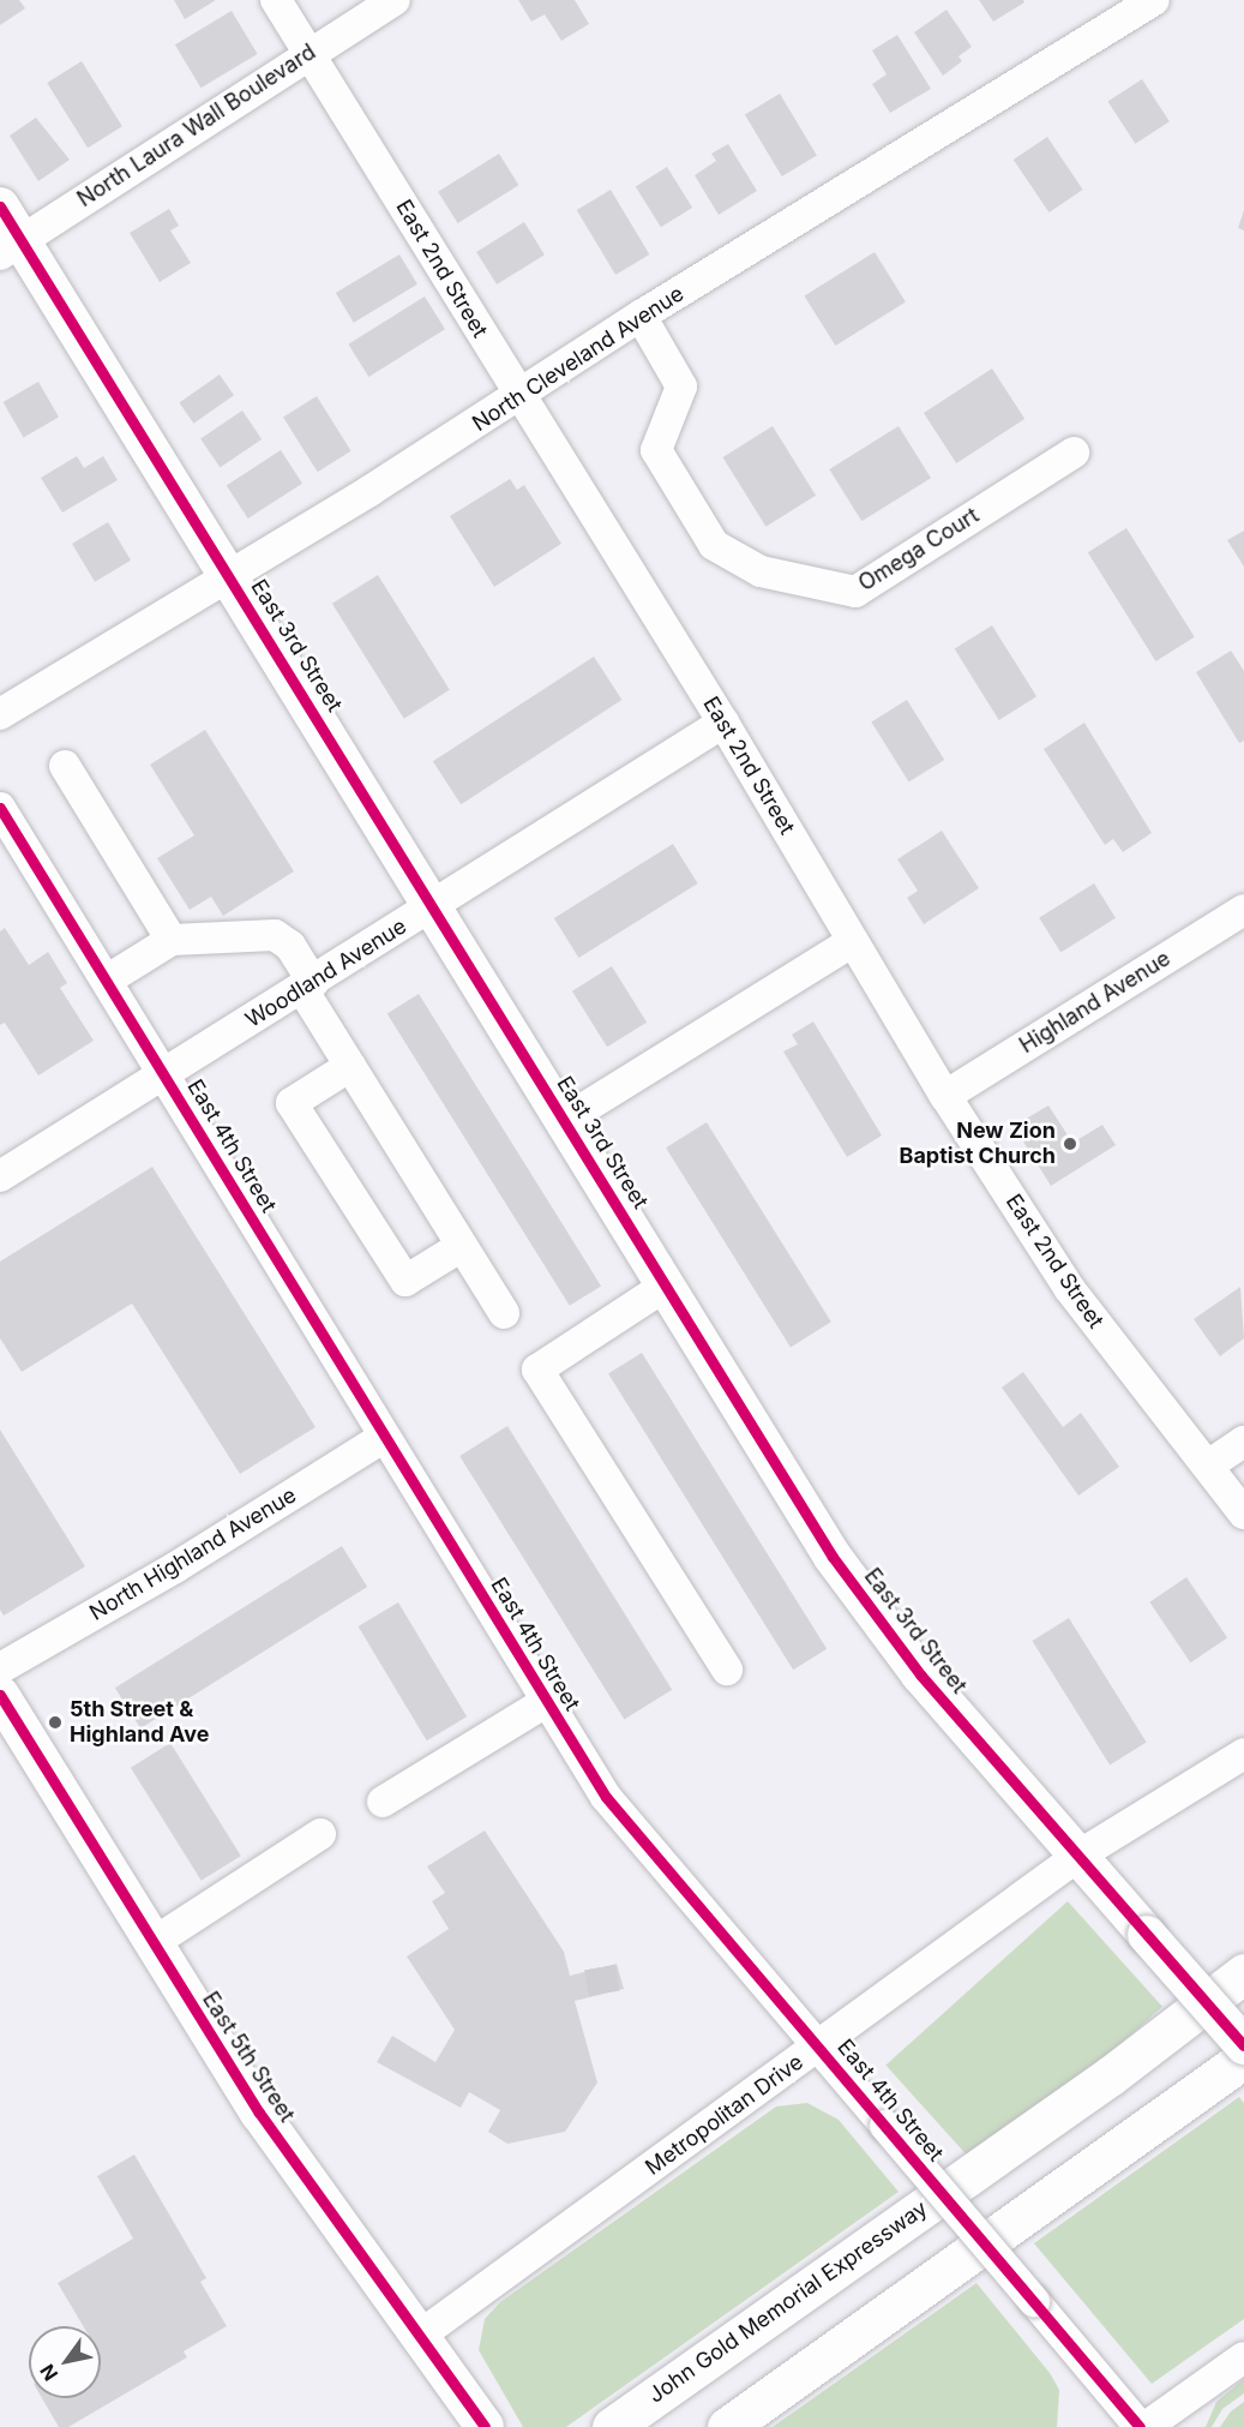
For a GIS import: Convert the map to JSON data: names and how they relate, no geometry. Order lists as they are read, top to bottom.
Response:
{
  "streets": {
    "highway": ["John Gold Memorial Expressway"],
    "main road": ["East 3rd Street", "East 5th Street"],
    "street": [
      "North Laura Wall Boulevard",
      "East 2nd Street",
      "North Cleveland Avenue",
      "Omega Court",
      "Woodland Avenue",
      "Highland Avenue",
      "East 4th Street",
      "North Highland Avenue",
      "Metropolitan Drive"
    ]
  },
  "crossings": [
    ["North Laura Wall Boulevard", "East 2nd Street"],
    ["North Laura Wall Boulevard", "East 3rd Street"],
    ["East 2nd Street", "North Cleveland Avenue"],
    ["East 2nd Street", "Woodland Avenue"],
    ["East 2nd Street", "Highland Avenue"],
    ["North Cleveland Avenue", "Omega Court"],
    ["North Cleveland Avenue", "East 3rd Street"],
    ["East 3rd Street", "Woodland Avenue"],
    ["East 3rd Street", "Metropolitan Drive"],
    ["Woodland Avenue", "East 4th Street"],
    ["East 4th Street", "North Highland Avenue"],
    ["East 4th Street", "Metropolitan Drive"],
    ["East 5th Street", "Metropolitan Drive"]
  ],
  "places": ["New Zion Baptist Church", "5th Street & Highland Ave"],
  "north": "bottom left"
}
